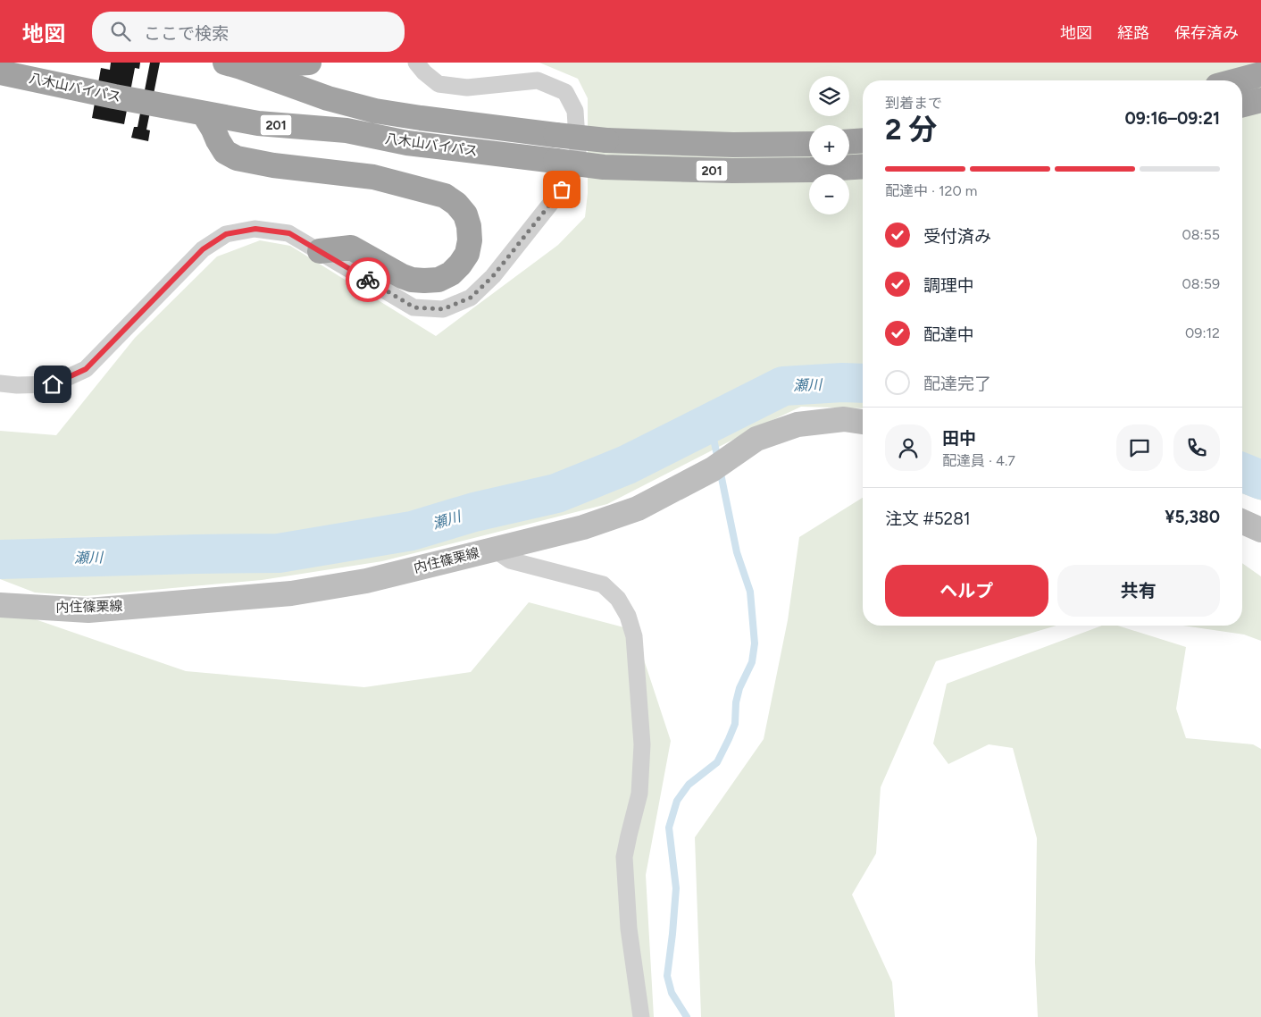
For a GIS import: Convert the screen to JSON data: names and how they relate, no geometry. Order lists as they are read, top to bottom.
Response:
{
  "streets": {
    "highway": ["八木山バイパス", "201"],
    "main road": ["内住篠栗線"]
  },
  "water": ["瀬川"],
  "page": {
    "header": "地図",
    "search": "ここで検索",
    "nav": ["地図", "経路", "保存済み"],
    "map_buttons": ["+", "−"],
    "heading": ["2 分", "到着まで", "09:16–09:21"],
    "panel": [
      "田中",
      "配達員 · 4.7",
      "注文 #5281",
      "¥5,380"
    ],
    "bar": "配達中 · 120 m",
    "list": [
      ["受付済み", "08:55"],
      ["調理中", "08:59"],
      ["配達中", "09:12"],
      "配達完了"
    ],
    "buttons": ["ヘルプ", "共有"]
  }
}
